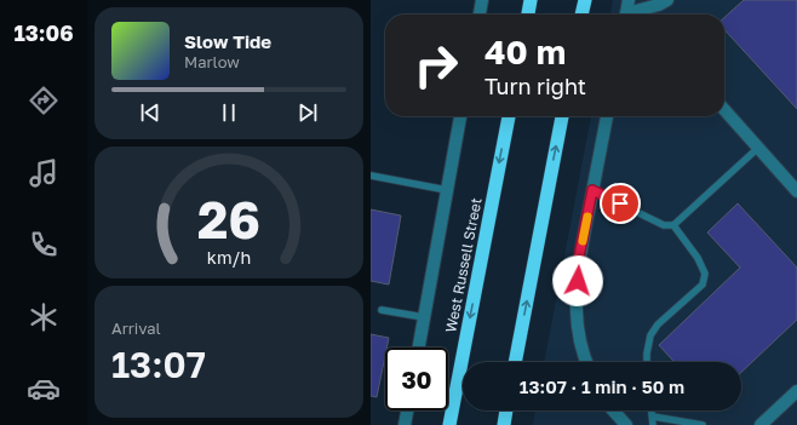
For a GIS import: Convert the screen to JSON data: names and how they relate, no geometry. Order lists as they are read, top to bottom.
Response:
{
  "streets": {
    "highway": ["West Russell Street"]
  },
  "page": {
    "tabs": "13:06",
    "turn": ["40 m", "Turn right"],
    "song": ["Slow Tide", "Marlow"],
    "tile": ["Arrival", "13:07"],
    "limit": "30",
    "trip": "13:07 · 1 min · 50 m",
    "gauge": ["26", "km/h"]
  }
}
